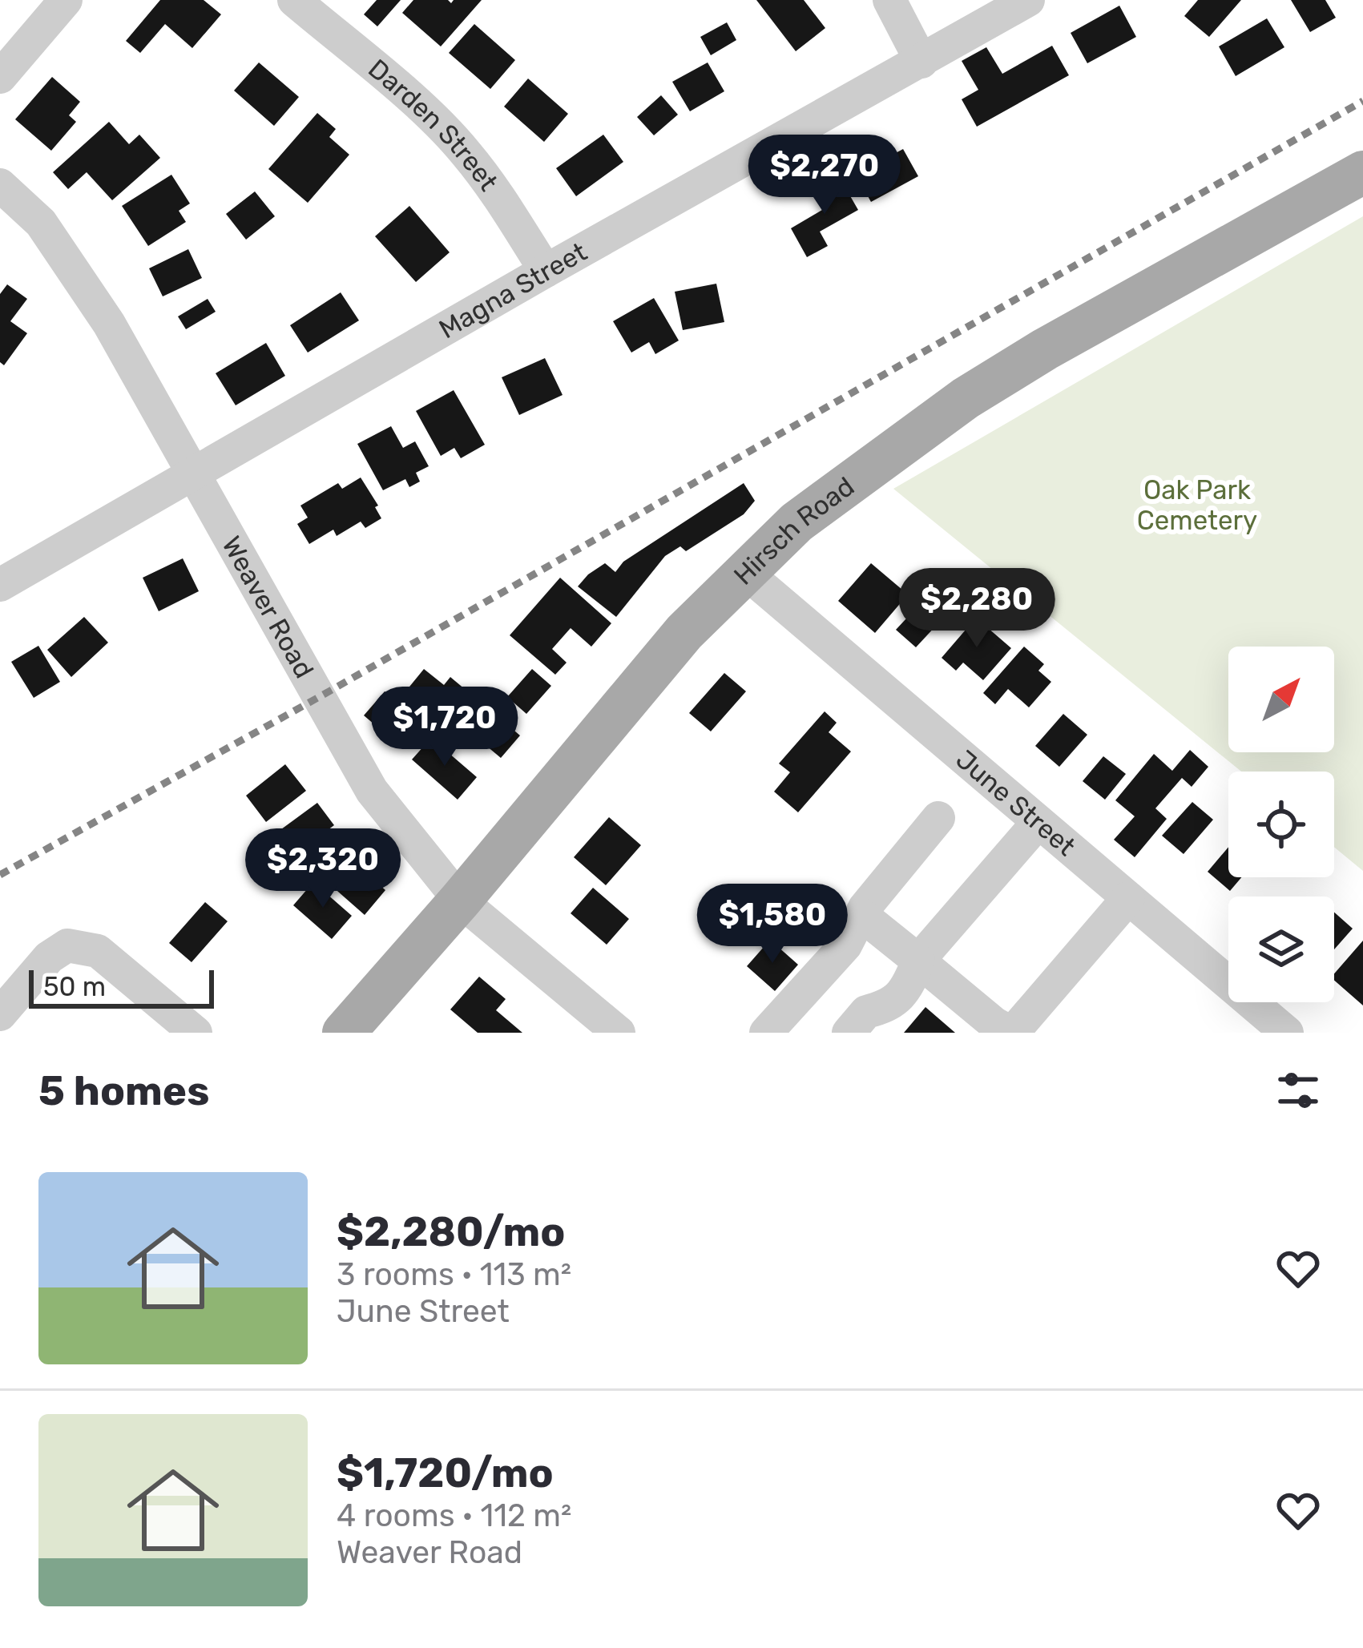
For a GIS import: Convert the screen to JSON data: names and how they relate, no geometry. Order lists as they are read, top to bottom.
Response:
{
  "streets": {
    "main road": ["Hirsch Road"],
    "street": [
      "Darden Street",
      "Magna Street",
      "Weaver Road",
      "June Street"
    ]
  },
  "crossings": [
    ["Darden Street", "Magna Street"],
    ["Magna Street", "Weaver Road"],
    ["Hirsch Road", "Weaver Road"],
    ["Hirsch Road", "June Street"]
  ],
  "parks": ["Oak Park Cemetery"],
  "scale_bar": "50 m",
  "north": "top right",
  "page": {
    "price": [
      "$2,270",
      "$2,280",
      "$1,720",
      "$2,320",
      "$1,580"
    ],
    "scale": "50 m",
    "heading": "5 homes",
    "list": [
      {
        "name": "$2,280/mo",
        "note": "3 rooms · 113 m² · June Street"
      },
      {
        "name": "$1,720/mo",
        "note": "4 rooms · 112 m² · Weaver Road"
      }
    ]
  }
}
